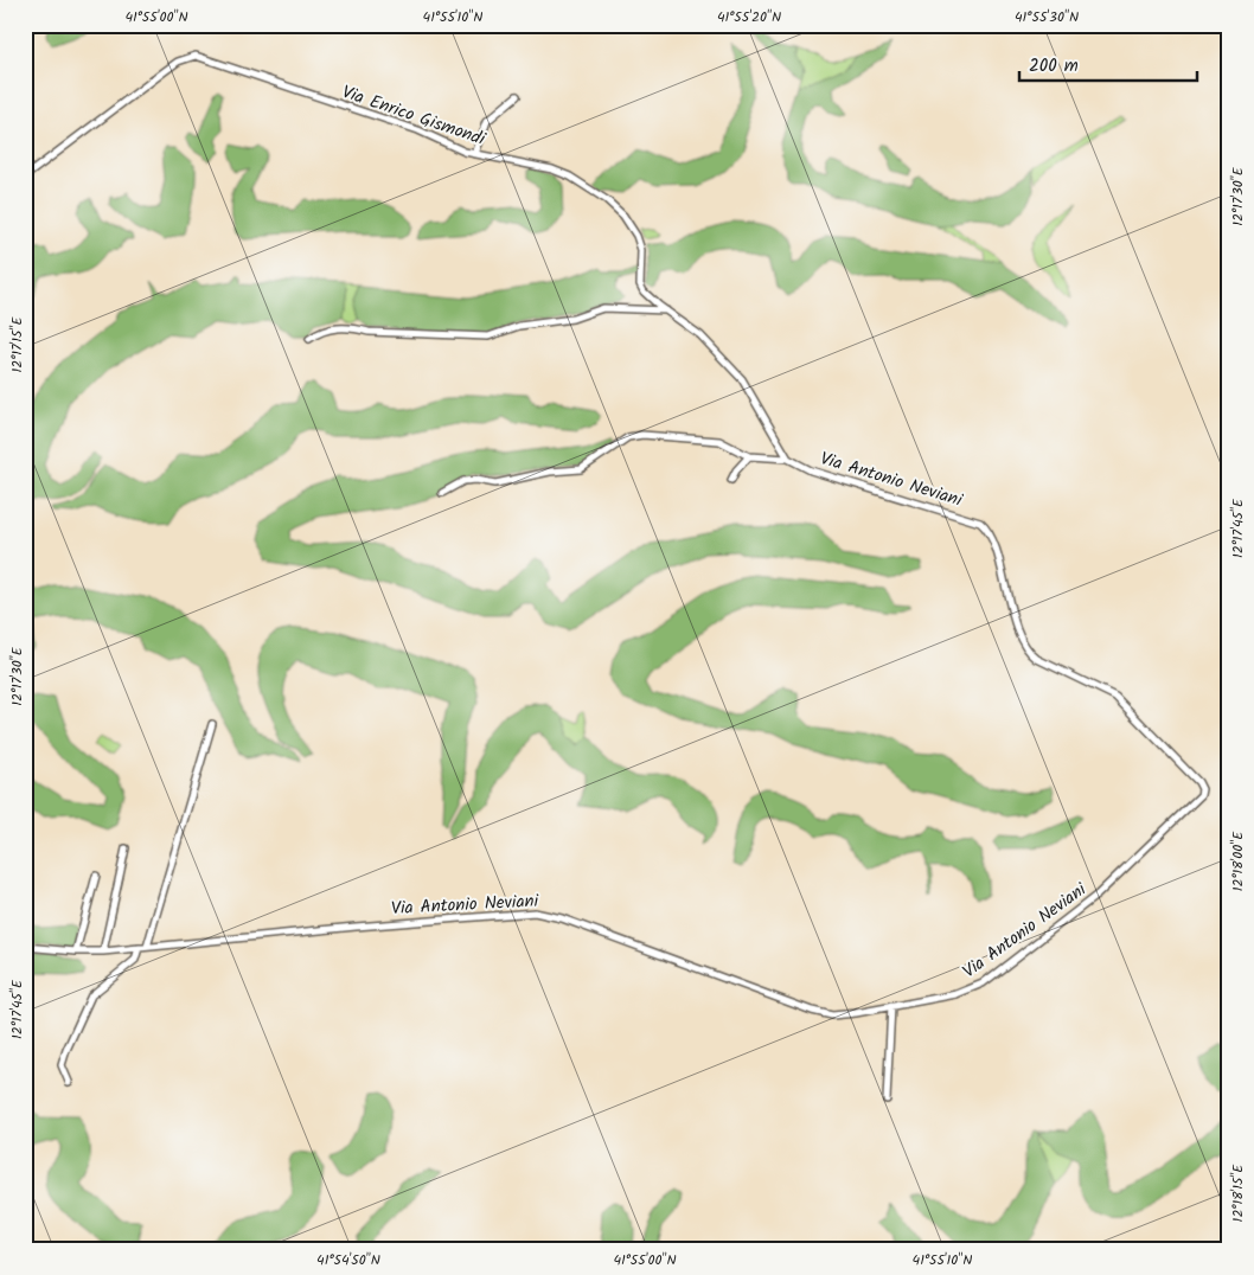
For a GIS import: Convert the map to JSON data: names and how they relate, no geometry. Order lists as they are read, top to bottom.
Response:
{
  "streets": {
    "street": ["Via Enrico Gismondi", "Via Antonio Neviani"]
  },
  "crossings": [
    ["Via Enrico Gismondi", "Via Antonio Neviani"]
  ],
  "scale_bar": "200 m",
  "coordinates": [
    "41°55'00\"N",
    "41°55'10\"N",
    "41°55'20\"N",
    "41°55'30\"N",
    "12°17'30\"E",
    "12°17'15\"E",
    "12°17'45\"E",
    "12°18'00\"E",
    "12°18'15\"E",
    "41°54'50\"N"
  ]
}
